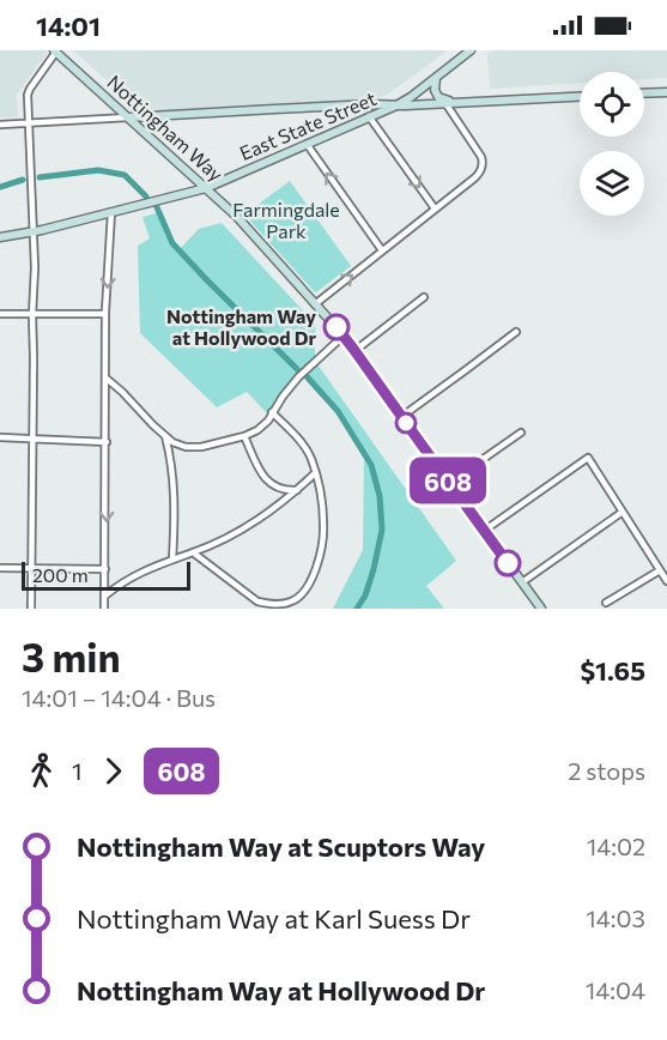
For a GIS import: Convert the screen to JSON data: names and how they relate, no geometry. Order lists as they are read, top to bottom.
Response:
{
  "streets": {
    "street": ["East State Street", "Nottingham Way"]
  },
  "crossings": [
    ["East State Street", "Nottingham Way"]
  ],
  "parks": ["Farmingdale Park"],
  "places": ["Nottingham Way at Hollywood Dr"],
  "lines": ["bus line 608"],
  "scale_bar": "200 m",
  "page": {
    "status": "14:01",
    "on_map": "608",
    "scale": "200 m",
    "heading": ["3 min", "14:01 – 14:04 · Bus", "$1.65"],
    "legs": ["1", "608", "2 stops"],
    "list": [
      {
        "name": "Nottingham Way at Scuptors Way",
        "value": "14:02"
      },
      {
        "name": "Nottingham Way at Karl Suess Dr",
        "value": "14:03"
      },
      {
        "name": "Nottingham Way at Hollywood Dr",
        "value": "14:04"
      }
    ]
  }
}
